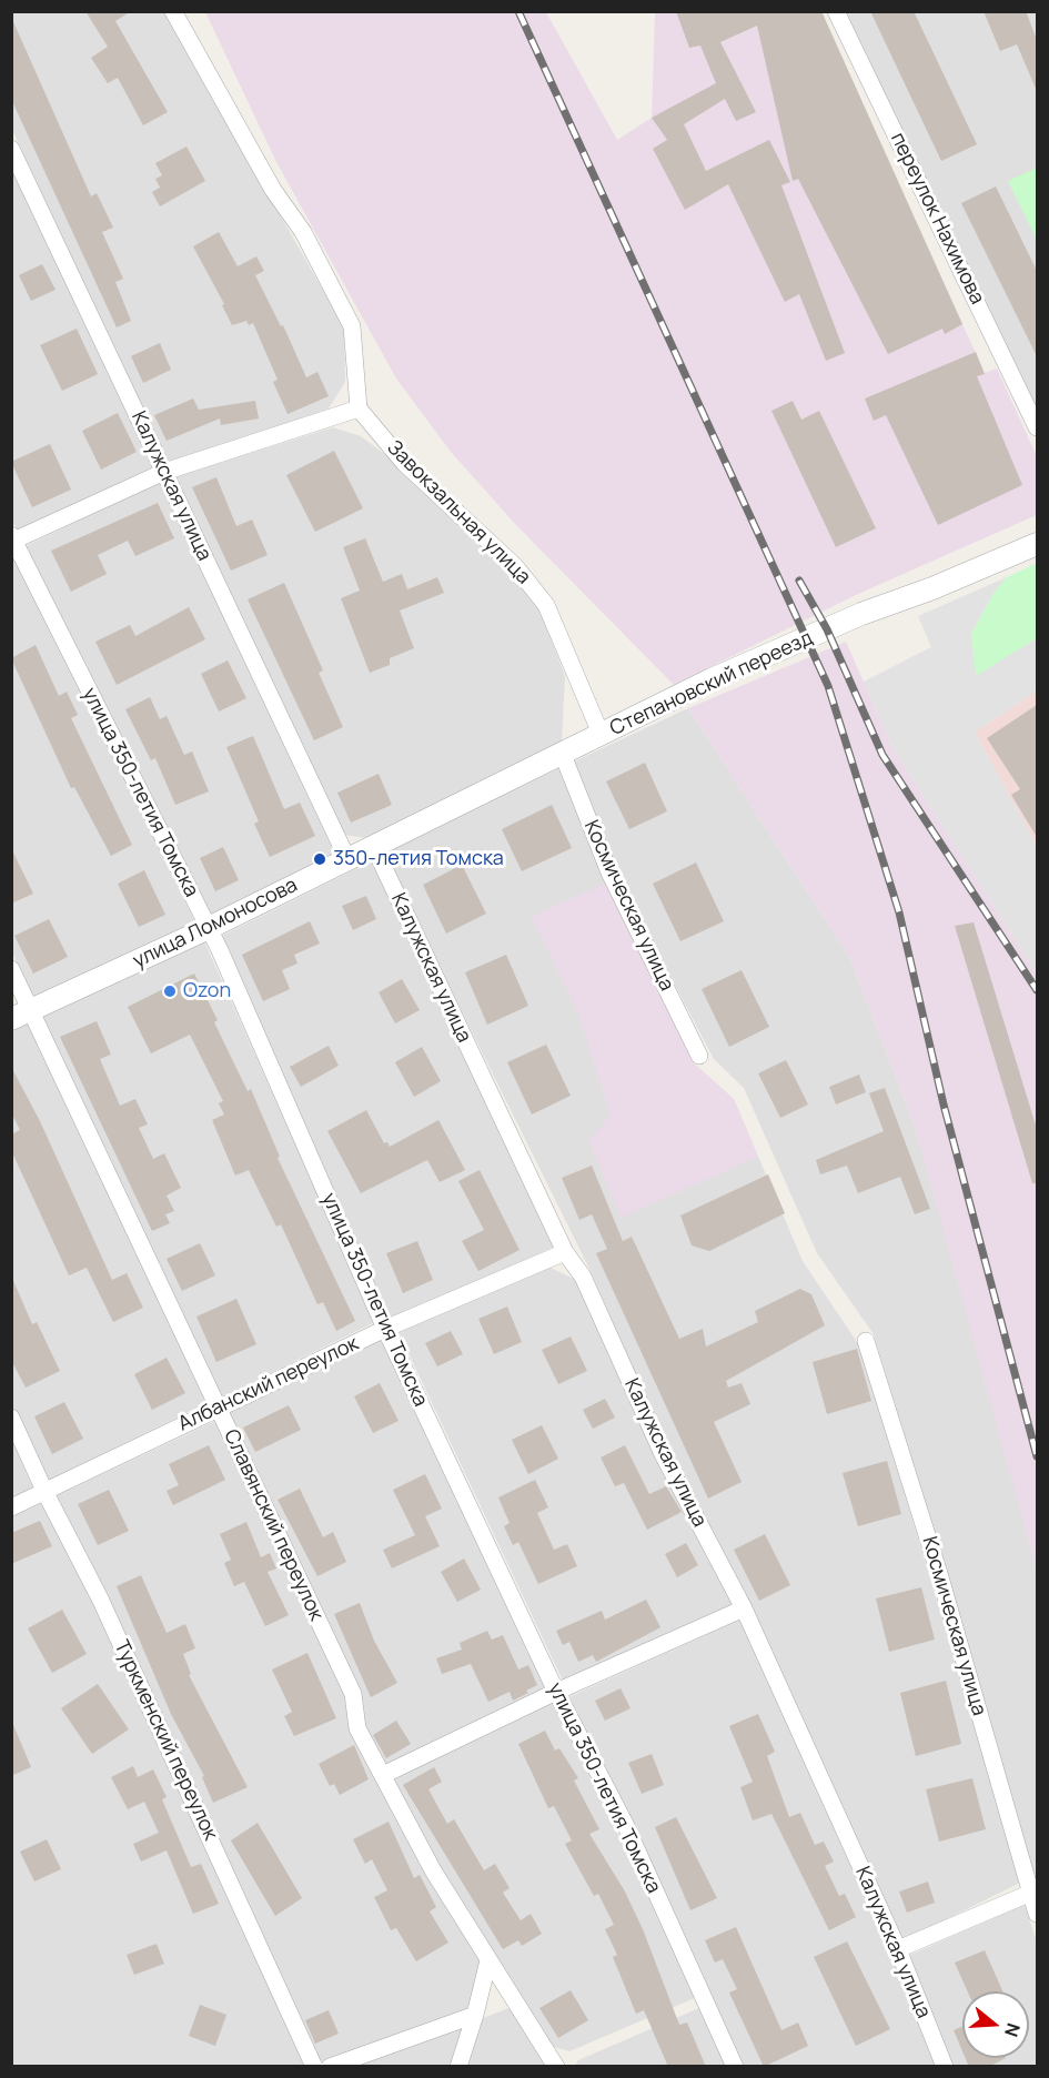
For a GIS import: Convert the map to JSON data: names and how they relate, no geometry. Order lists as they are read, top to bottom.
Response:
{
  "streets": {
    "street": [
      "переулок Нахимова",
      "Калужская улица",
      "Завокзальная улица",
      "Степановский переезд",
      "улица 350-летия Томска",
      "Космическая улица",
      "улица Ломоносова",
      "Албанский переулок",
      "Славянский переулок",
      "Туркменский переулок"
    ]
  },
  "crossings": [
    ["Калужская улица", "улица Ломоносова"],
    ["Калужская улица", "Албанский переулок"],
    ["Завокзальная улица", "Степановский переезд"],
    ["Степановский переезд", "Космическая улица"],
    ["Степановский переезд", "улица Ломоносова"],
    ["улица 350-летия Томска", "улица Ломоносова"],
    ["улица 350-летия Томска", "Албанский переулок"],
    ["Космическая улица", "улица Ломоносова"],
    ["улица Ломоносова", "Славянский переулок"],
    ["Албанский переулок", "Славянский переулок"],
    ["Албанский переулок", "Туркменский переулок"]
  ],
  "places": ["350-летия Томска", "Ozon"],
  "north": "right"
}
